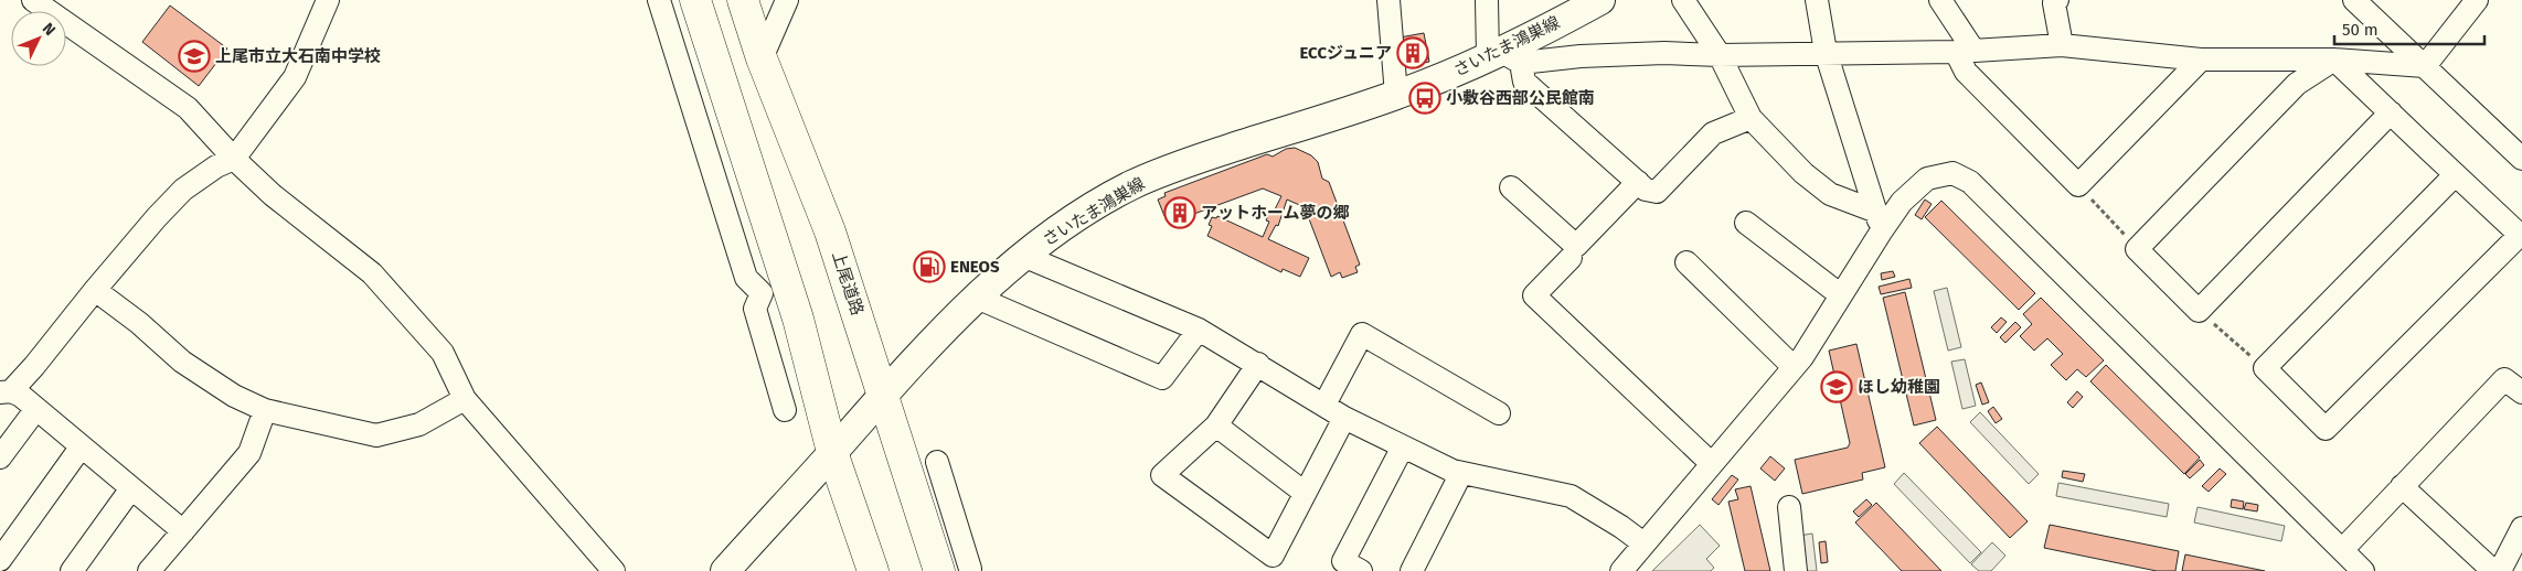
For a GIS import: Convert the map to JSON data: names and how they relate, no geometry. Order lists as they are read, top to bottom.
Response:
{
  "streets": {
    "highway": ["上尾道路"],
    "main road": ["さいたま鴻巣線"]
  },
  "crossings": [
    ["さいたま鴻巣線", "上尾道路"]
  ],
  "places": {
    "building": ["ECCジュニア", "アットホーム夢の郷"],
    "school or university": ["上尾市立大石南中学校", "ほし幼稚園"],
    "bus stop": ["小敷谷西部公民館南"],
    "fuel station": ["ENEOS"]
  },
  "scale_bar": "50 m",
  "north": "top right"
}
